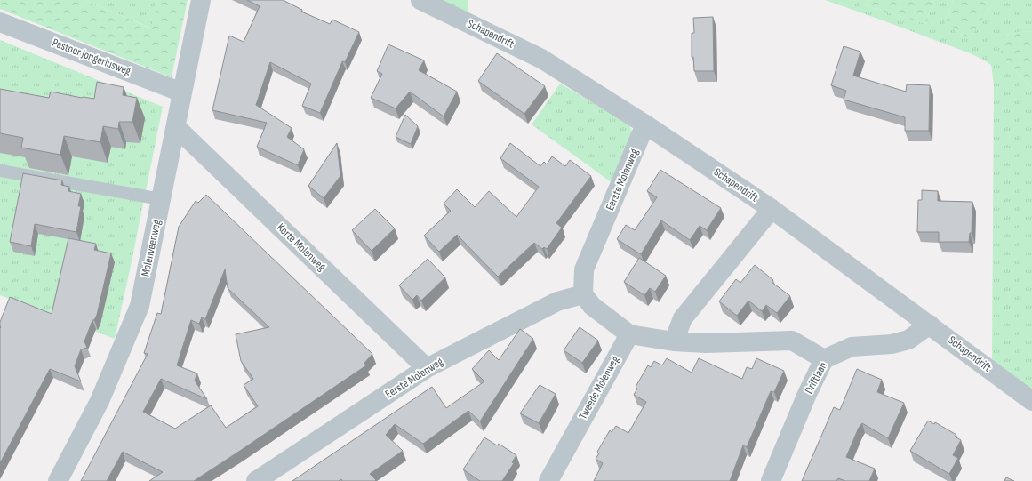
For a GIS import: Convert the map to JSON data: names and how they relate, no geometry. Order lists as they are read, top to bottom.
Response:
{
  "streets": {
    "street": [
      "Schapendrift",
      "Pastoor Jongeriusweg",
      "Eerste Molenweg",
      "Korte Molenweg",
      "Molenveenweg",
      "Driftlaan",
      "Tweede Molenweg"
    ]
  },
  "crossings": [
    ["Schapendrift", "Eerste Molenweg"],
    ["Schapendrift", "Driftlaan"],
    ["Pastoor Jongeriusweg", "Molenveenweg"],
    ["Eerste Molenweg", "Korte Molenweg"],
    ["Korte Molenweg", "Molenveenweg"]
  ]
}
